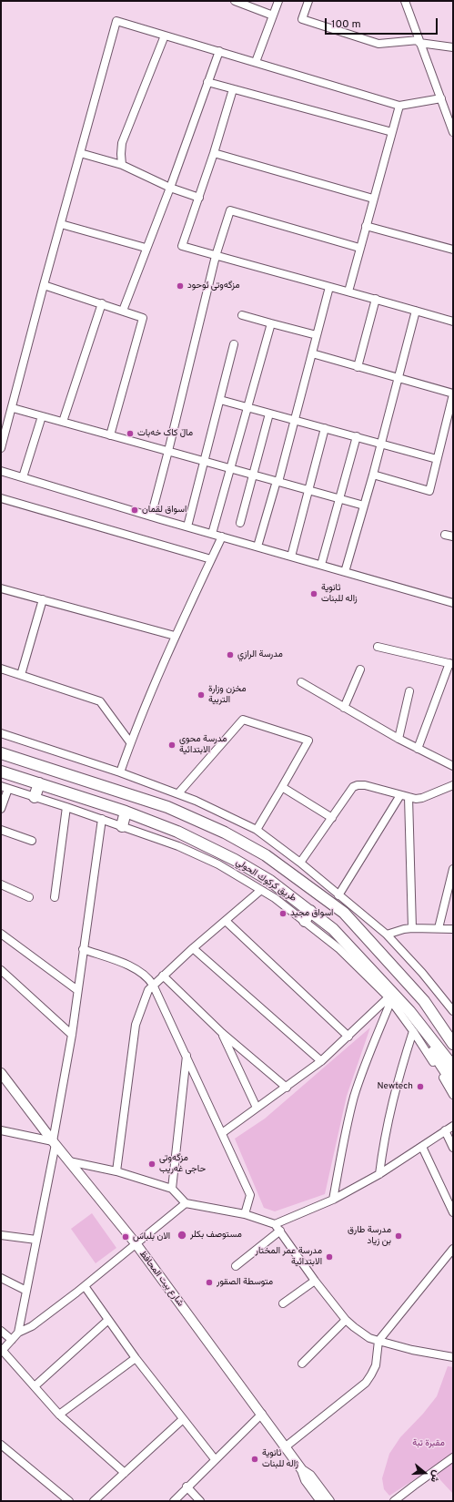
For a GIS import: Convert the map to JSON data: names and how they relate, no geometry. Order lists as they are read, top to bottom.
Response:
{
  "streets": {
    "highway": ["طريق كركوك الحولي"],
    "main road": ["شارع بيت المحافظ"]
  },
  "parks": ["مقبرة تبة"],
  "places": [
    "مزگەوتی ئوحود",
    "ماڵ کاک خەبات",
    "اسواق لقمان",
    "ثانوية زاله للبنات",
    "مدرسة الرازي",
    "مخزن وزارة التربية",
    "مدرسة محوي الابتدائية",
    "اسواق مجيد",
    "Newtech",
    "مزگەوتی حاجی غەریب",
    "مستوصف بكلر",
    "مدرسة طارق بن زياد",
    "الان بلباس",
    "مدرسة عمر المختار الابتدائية",
    "متوسطة الصقور",
    "ثانوية ژاله للبنات"
  ],
  "scale_bar": "100 m",
  "north": "right"
}
